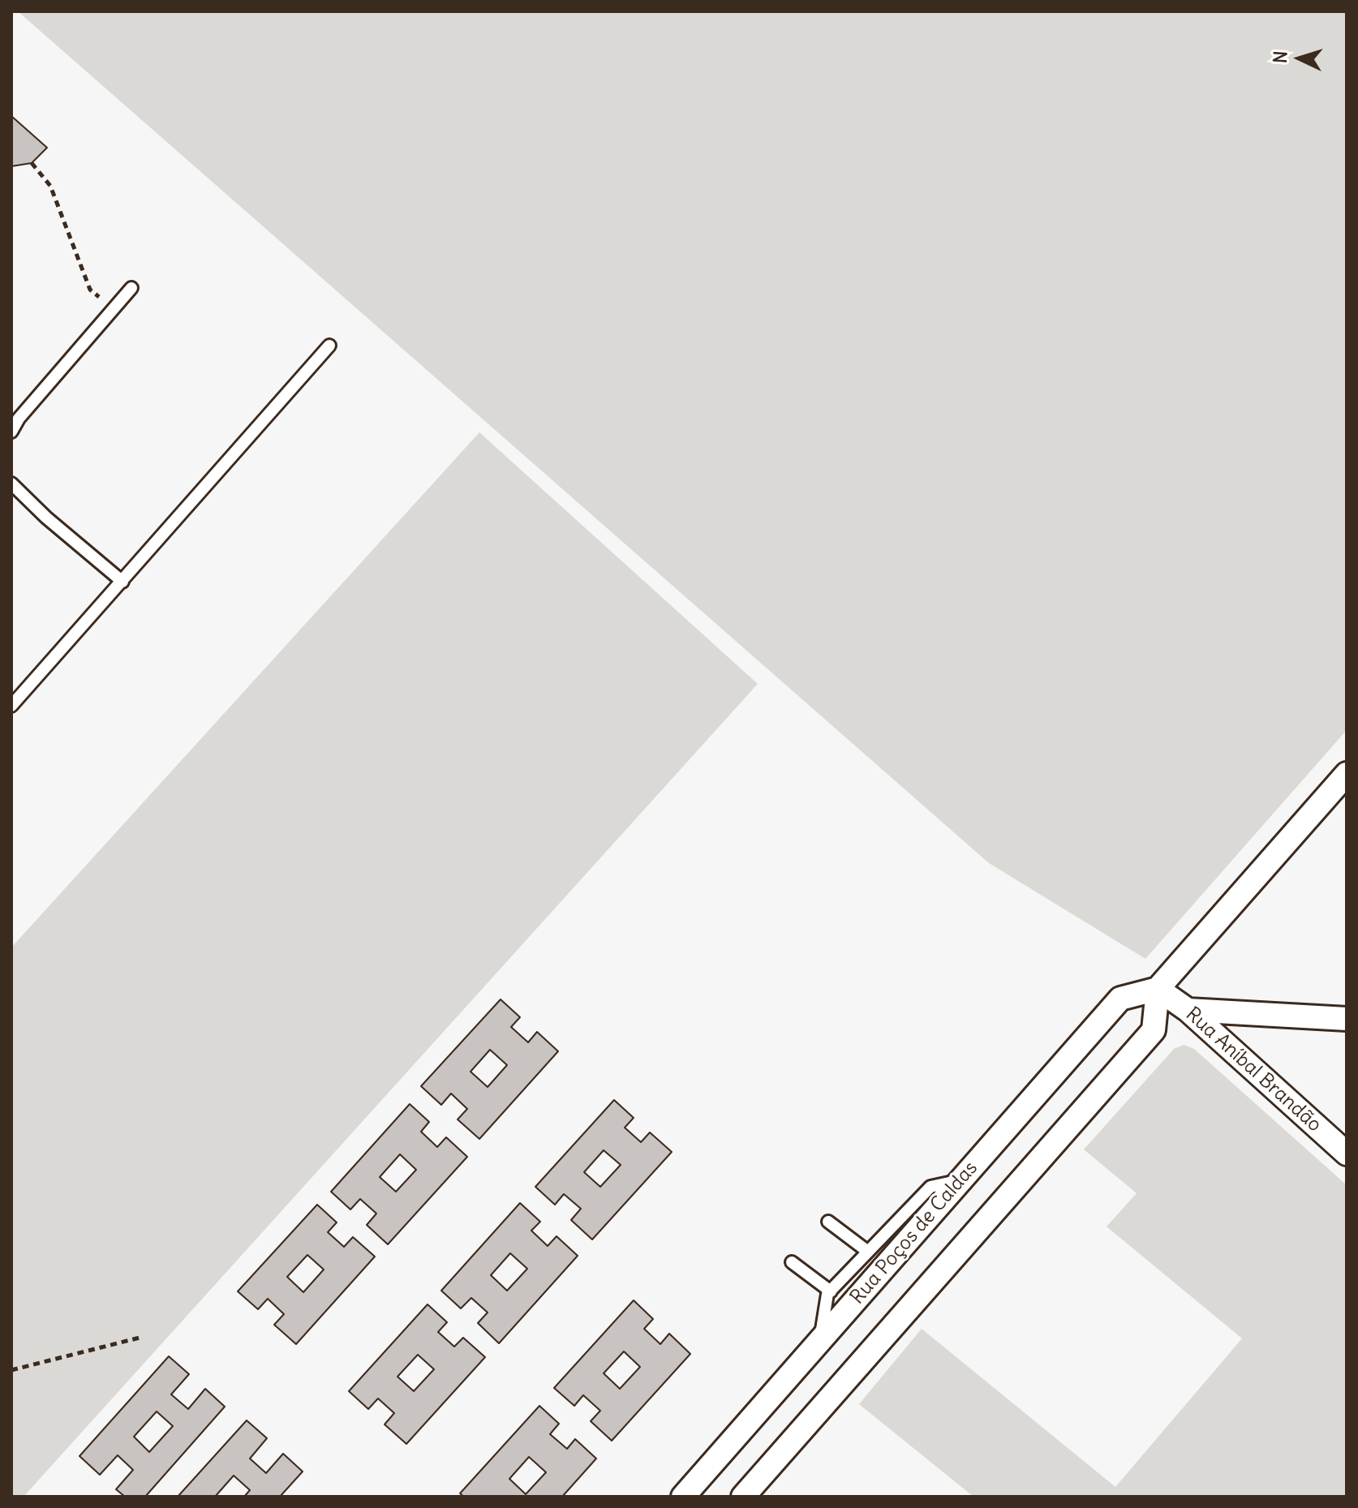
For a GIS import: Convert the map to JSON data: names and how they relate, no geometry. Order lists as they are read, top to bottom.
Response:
{
  "streets": {
    "street": ["Rua Aníbal Brandão", "Rua Poços de Caldas"]
  },
  "crossings": [
    ["Rua Aníbal Brandão", "Rua Poços de Caldas"]
  ],
  "north": "left"
}
